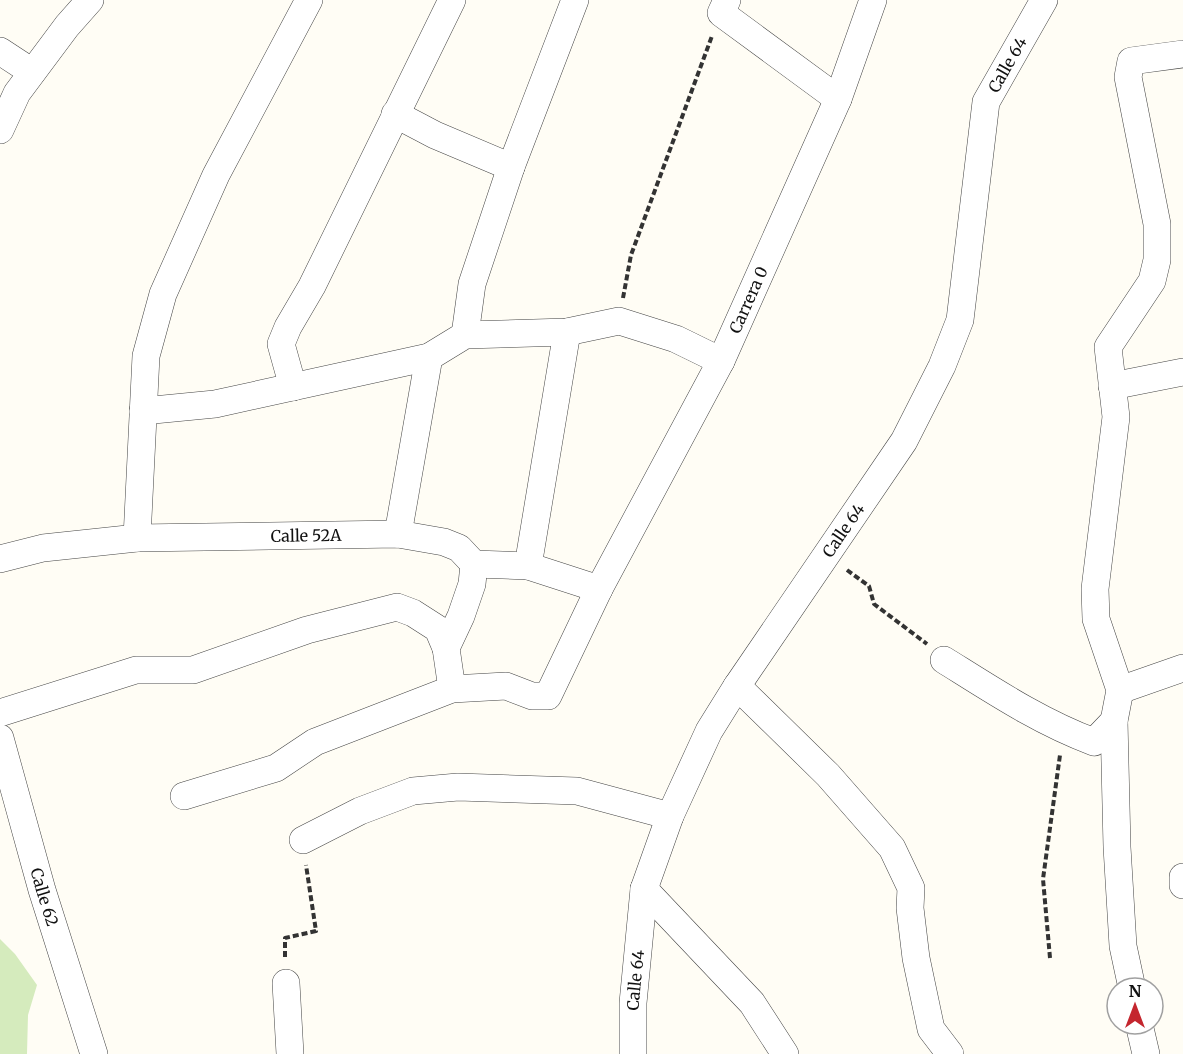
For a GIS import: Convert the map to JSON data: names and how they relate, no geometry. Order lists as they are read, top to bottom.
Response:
{
  "streets": {
    "street": [
      "Calle 64",
      "Carrera 0",
      "Calle 52A",
      "Calle 62"
    ]
  },
  "north": "top"
}
